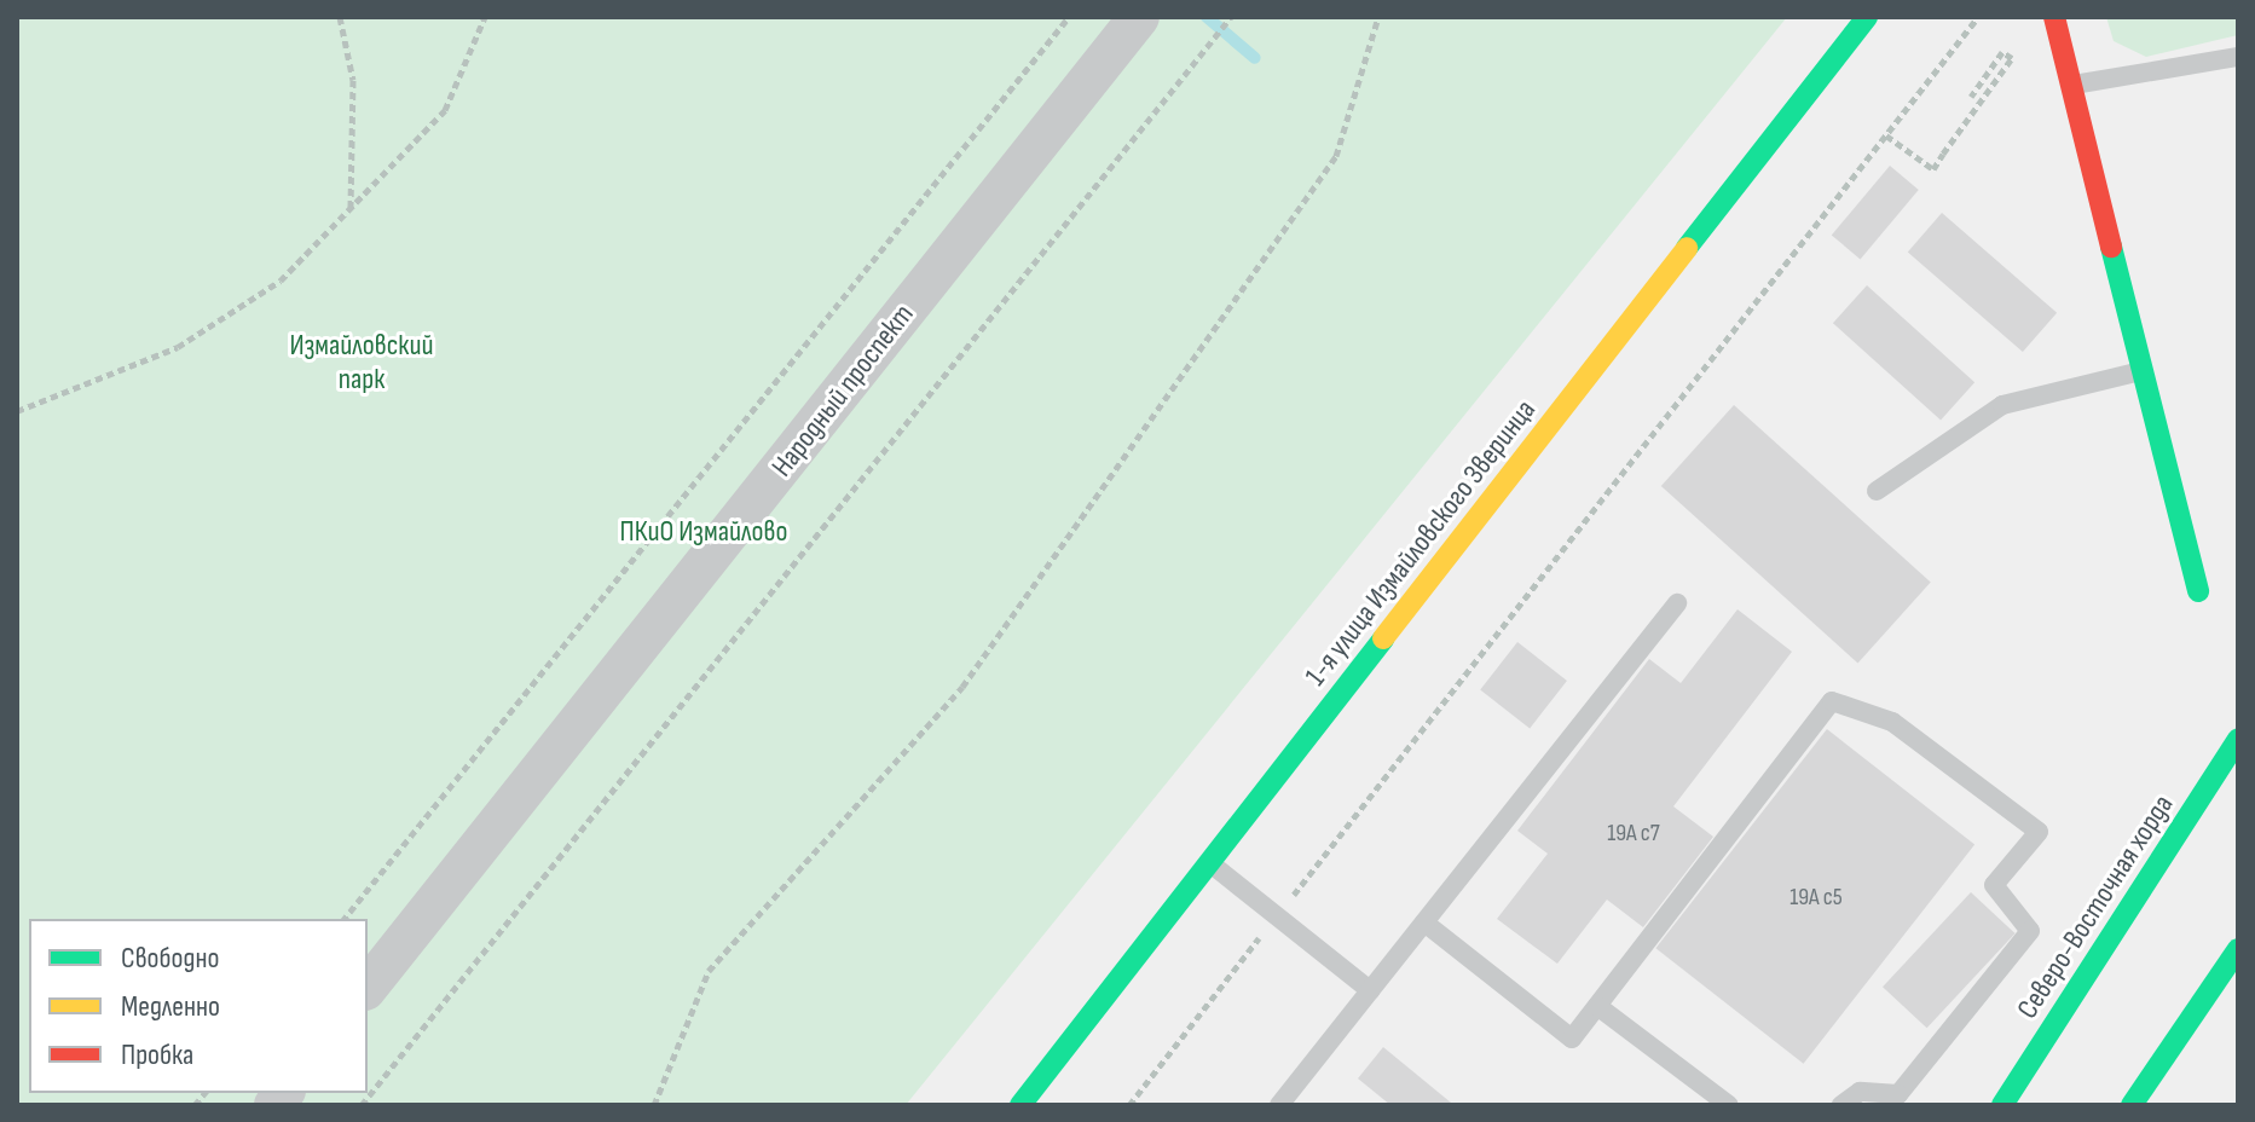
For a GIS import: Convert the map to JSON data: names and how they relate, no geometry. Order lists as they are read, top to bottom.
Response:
{
  "streets": {
    "street": ["Народный проспект", "1-я улица Измайловского Зверинца", "Северо-Восточная хорда"]
  },
  "parks": ["Измайловский парк", "ПКиО Измайлово"],
  "house_numbers": ["19А с7", "19А с5"],
  "legend": ["Свободно", "Медленно", "Пробка"]
}
